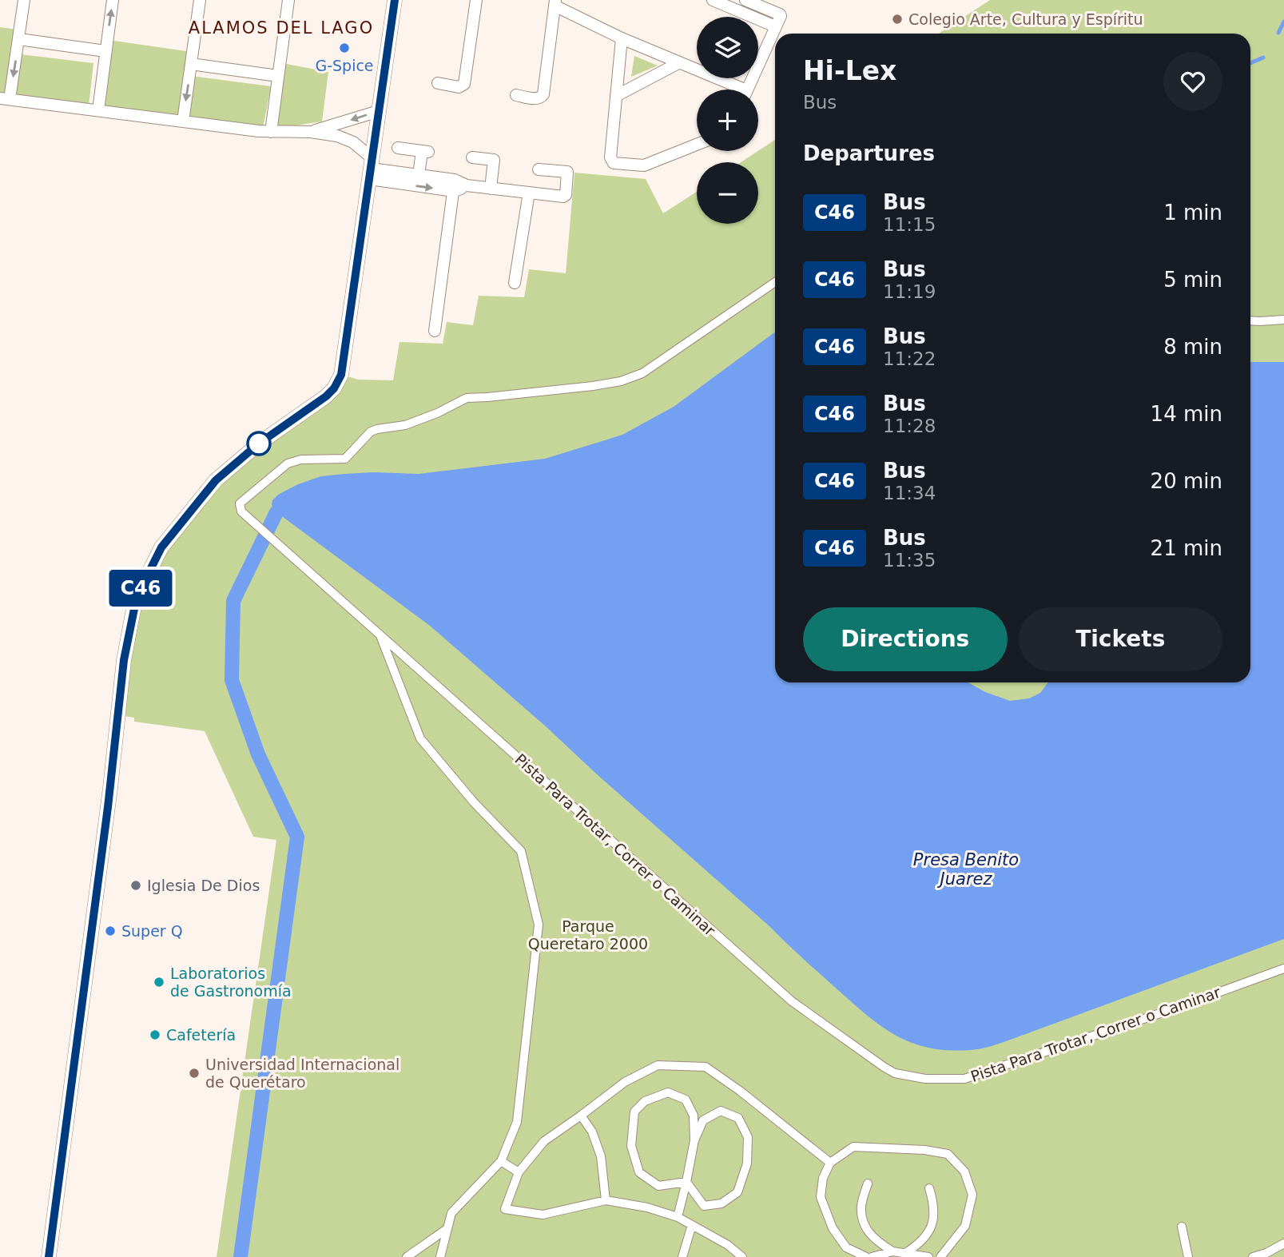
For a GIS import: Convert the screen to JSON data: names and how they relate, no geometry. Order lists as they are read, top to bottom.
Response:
{
  "streets": {
    "street": ["Pista Para Trotar, Correr o Caminar"]
  },
  "districts": ["ALAMOS DEL LAGO"],
  "water": ["Presa Benito Juarez"],
  "parks": ["Parque Queretaro 2000"],
  "places": [
    "Colegio Arte, Cultura y Espíritu",
    "G-Spice",
    "Iglesia De Dios",
    "Super Q",
    "Laboratorios de Gastronomía",
    "Cafetería",
    "Universidad Internacional de Querétaro"
  ],
  "lines": ["bus line C46"],
  "page": {
    "on_map": "C46",
    "map_buttons": ["+", "−"],
    "heading": [
      ["Hi-Lex", "Bus"],
      "Departures"
    ],
    "list": [
      {
        "mark": "C46",
        "name": "Bus",
        "note": "11:15",
        "value": "1 min"
      },
      {
        "mark": "C46",
        "name": "Bus",
        "note": "11:19",
        "value": "5 min"
      },
      {
        "mark": "C46",
        "name": "Bus",
        "note": "11:22",
        "value": "8 min"
      },
      {
        "mark": "C46",
        "name": "Bus",
        "note": "11:28",
        "value": "14 min"
      },
      {
        "mark": "C46",
        "name": "Bus",
        "note": "11:34",
        "value": "20 min"
      },
      {
        "mark": "C46",
        "name": "Bus",
        "note": "11:35",
        "value": "21 min"
      }
    ],
    "buttons": ["Directions", "Tickets"]
  }
}
